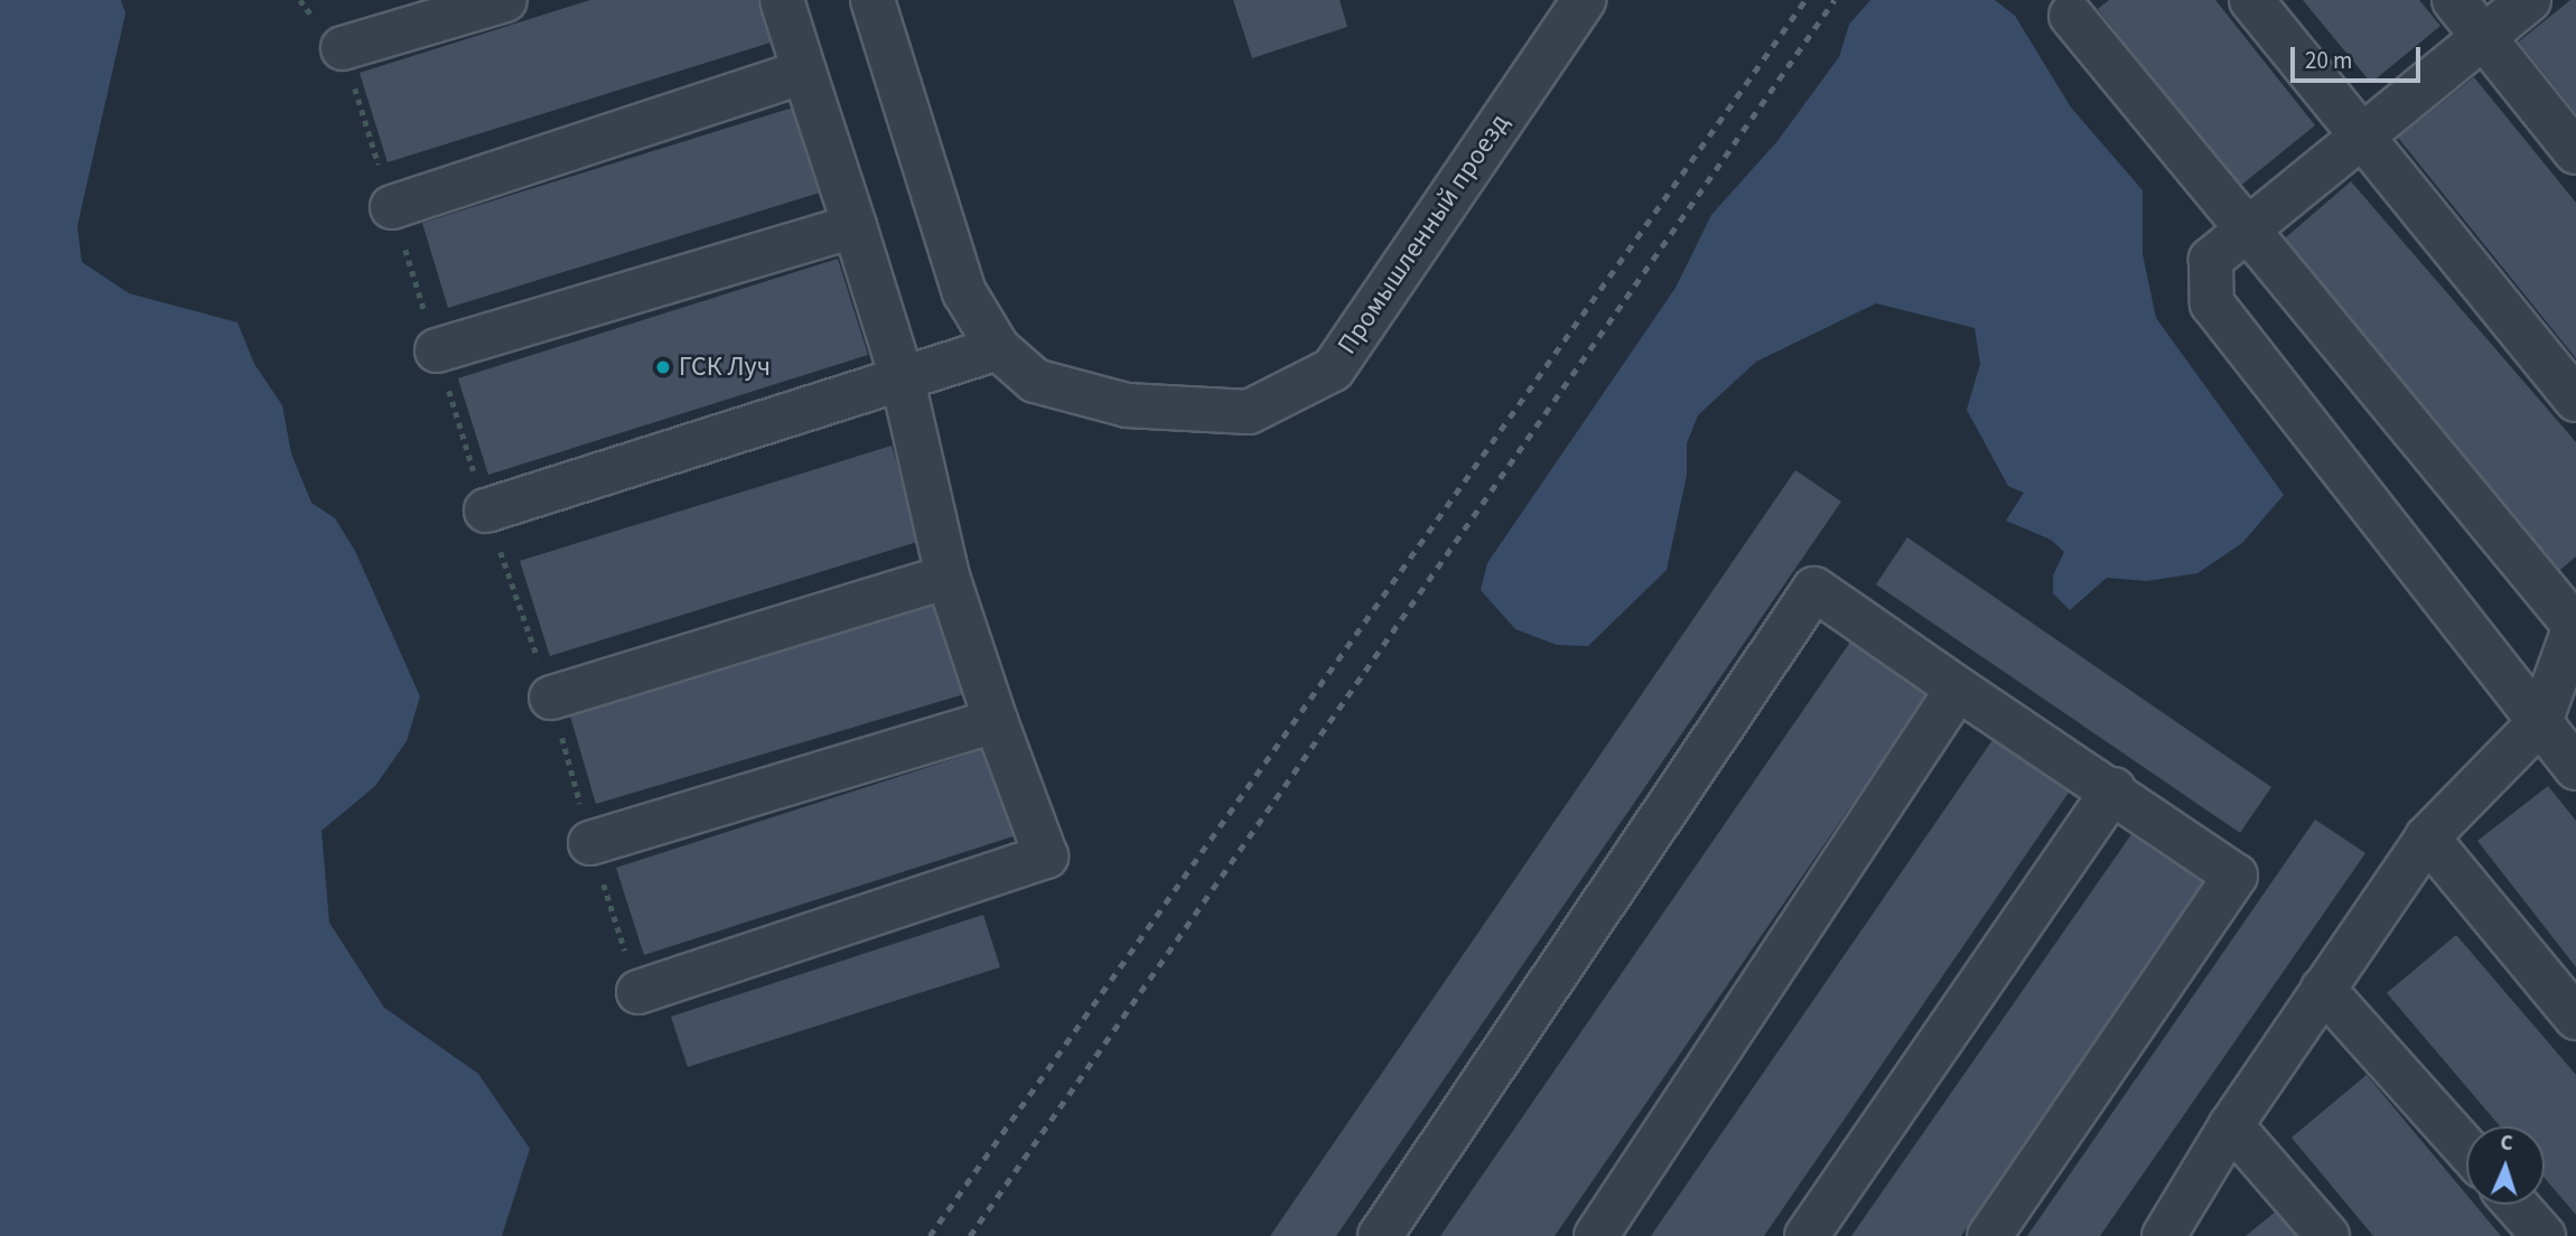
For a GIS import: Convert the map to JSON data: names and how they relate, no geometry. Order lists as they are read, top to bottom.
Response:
{
  "streets": {
    "street": ["Промышленный проезд"]
  },
  "places": ["ГСК Луч"],
  "scale_bar": "20 m",
  "north": "top"
}
